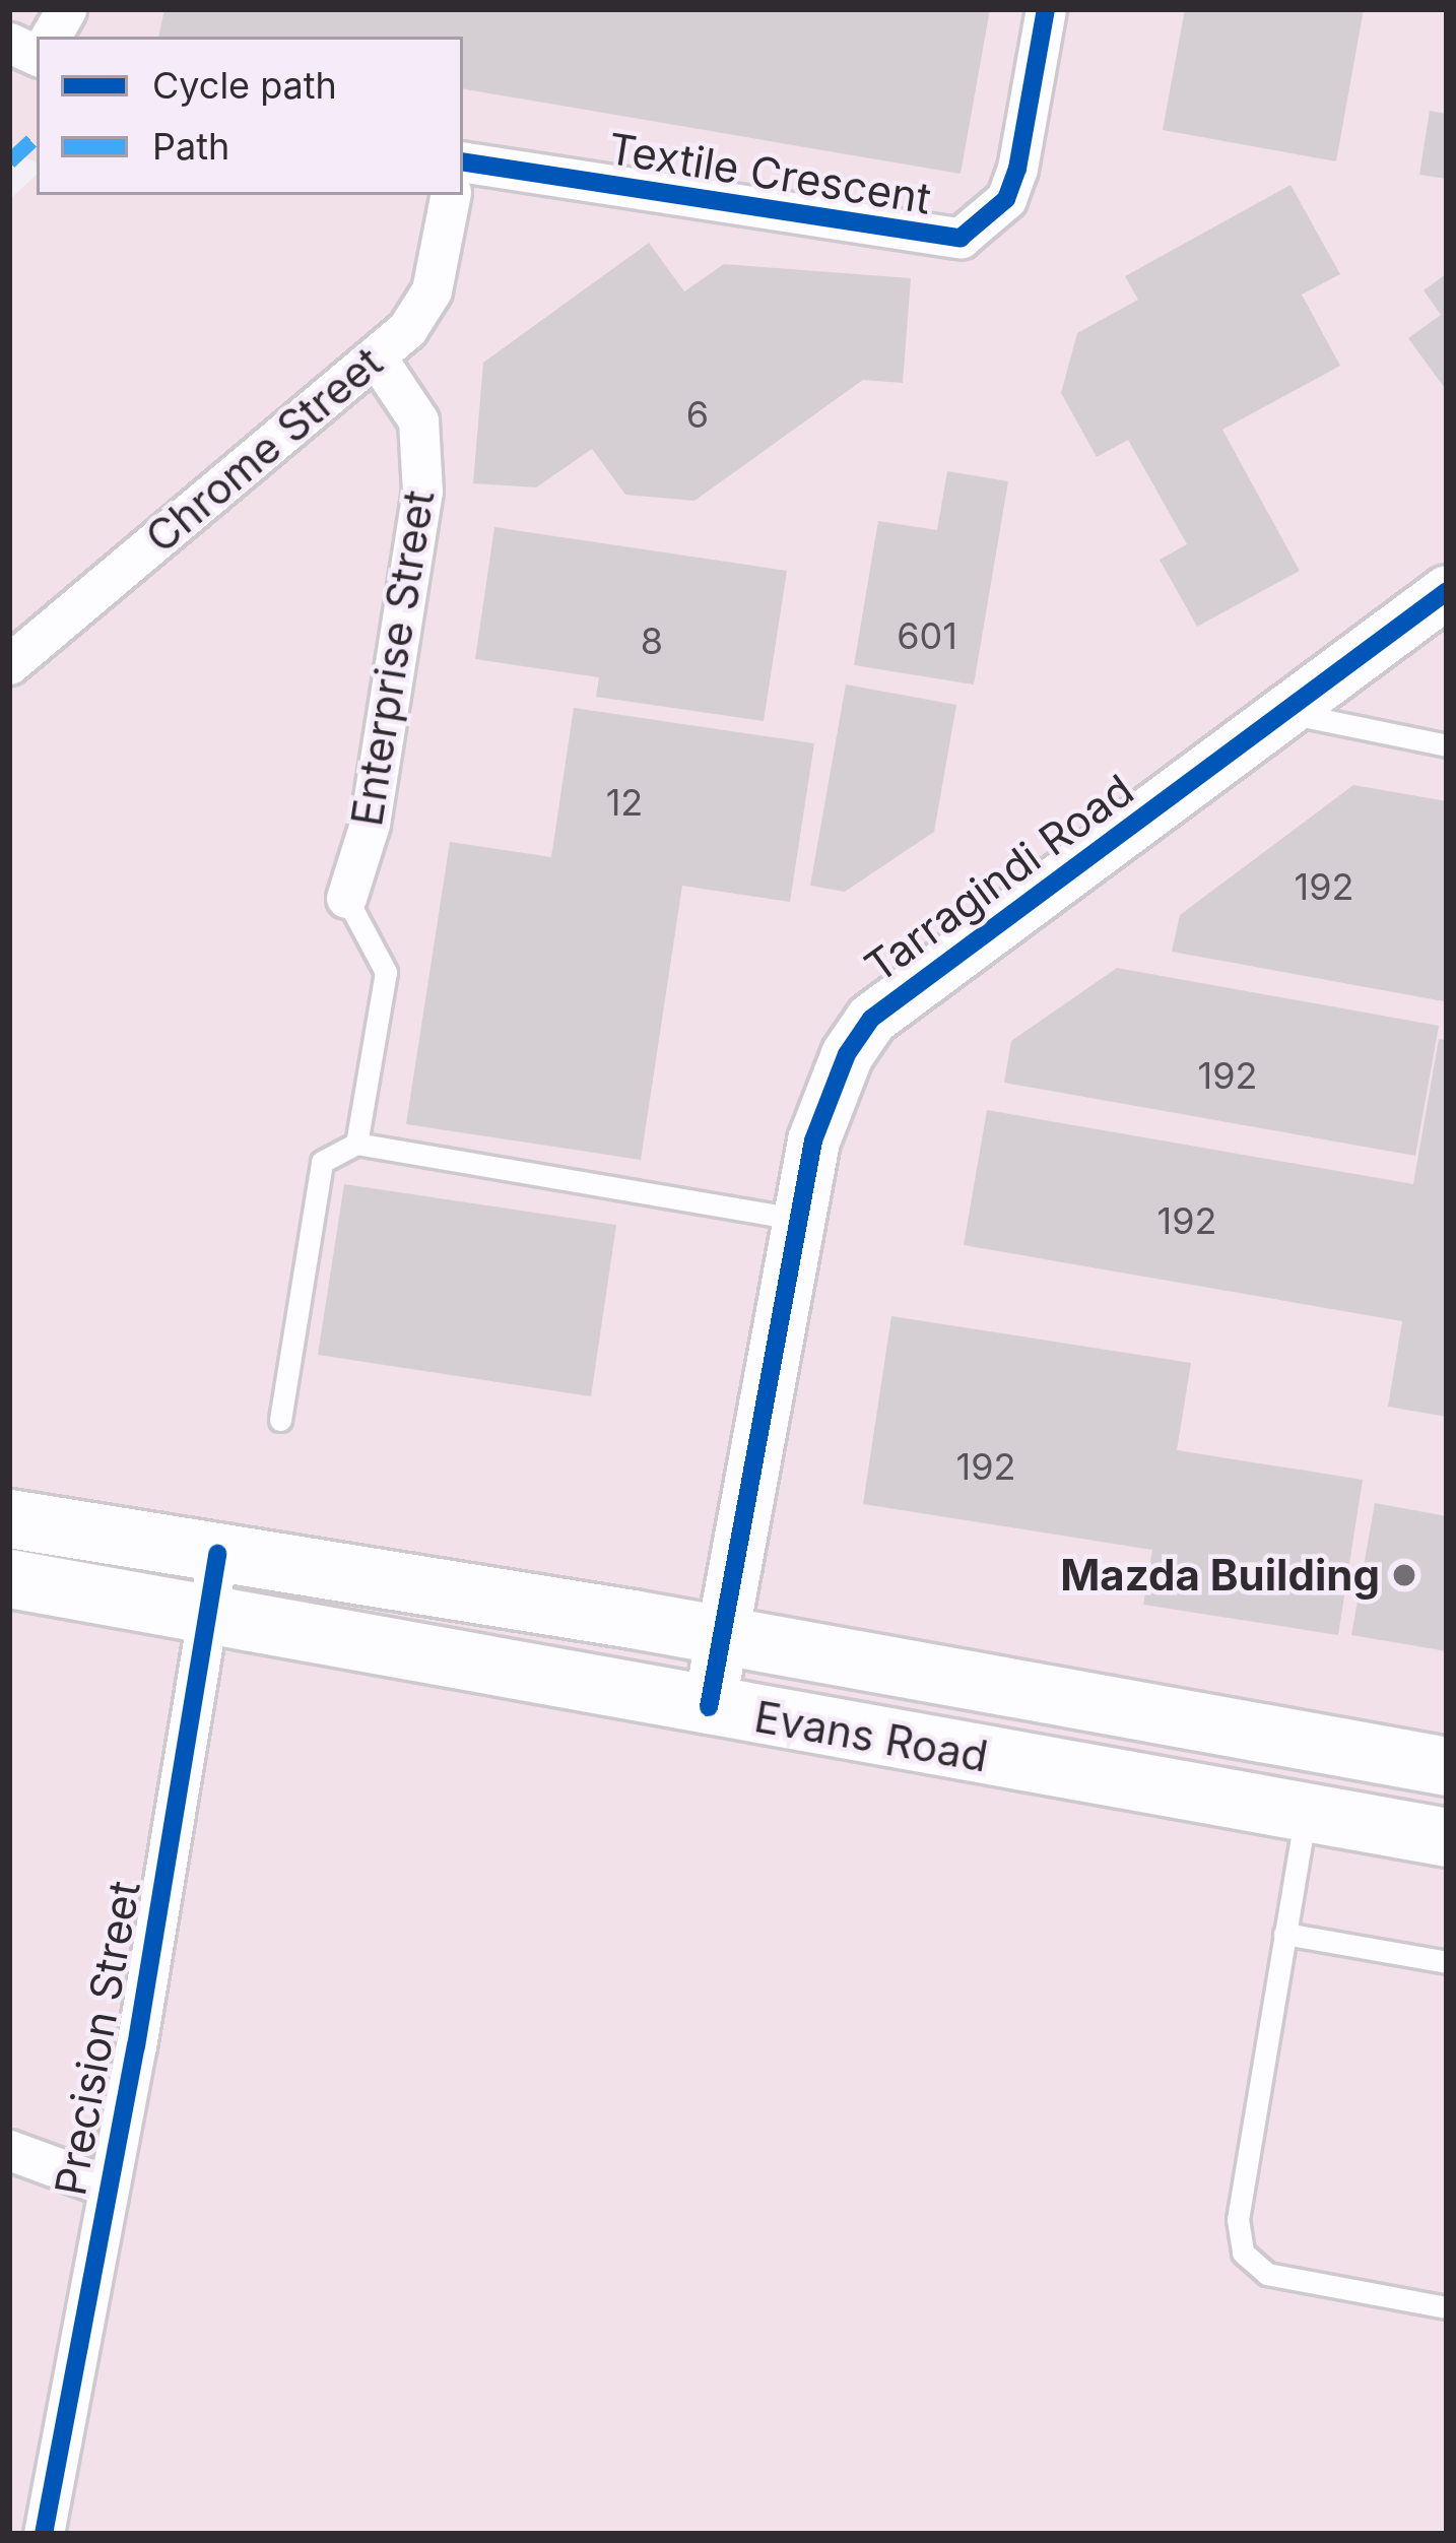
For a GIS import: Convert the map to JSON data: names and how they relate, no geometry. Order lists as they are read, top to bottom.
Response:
{
  "streets": {
    "main road": ["Evans Road"],
    "street": [
      "Textile Crescent",
      "Chrome Street",
      "Enterprise Street",
      "Tarragindi Road",
      "Precision Street"
    ]
  },
  "crossings": [
    ["Chrome Street", "Enterprise Street"],
    ["Tarragindi Road", "Evans Road"],
    ["Evans Road", "Precision Street"]
  ],
  "places": ["Mazda Building"],
  "house_numbers": [
    "6",
    "601",
    "8",
    "12",
    "192",
    "192",
    "192",
    "192"
  ],
  "legend": ["Cycle path", "Path"]
}
